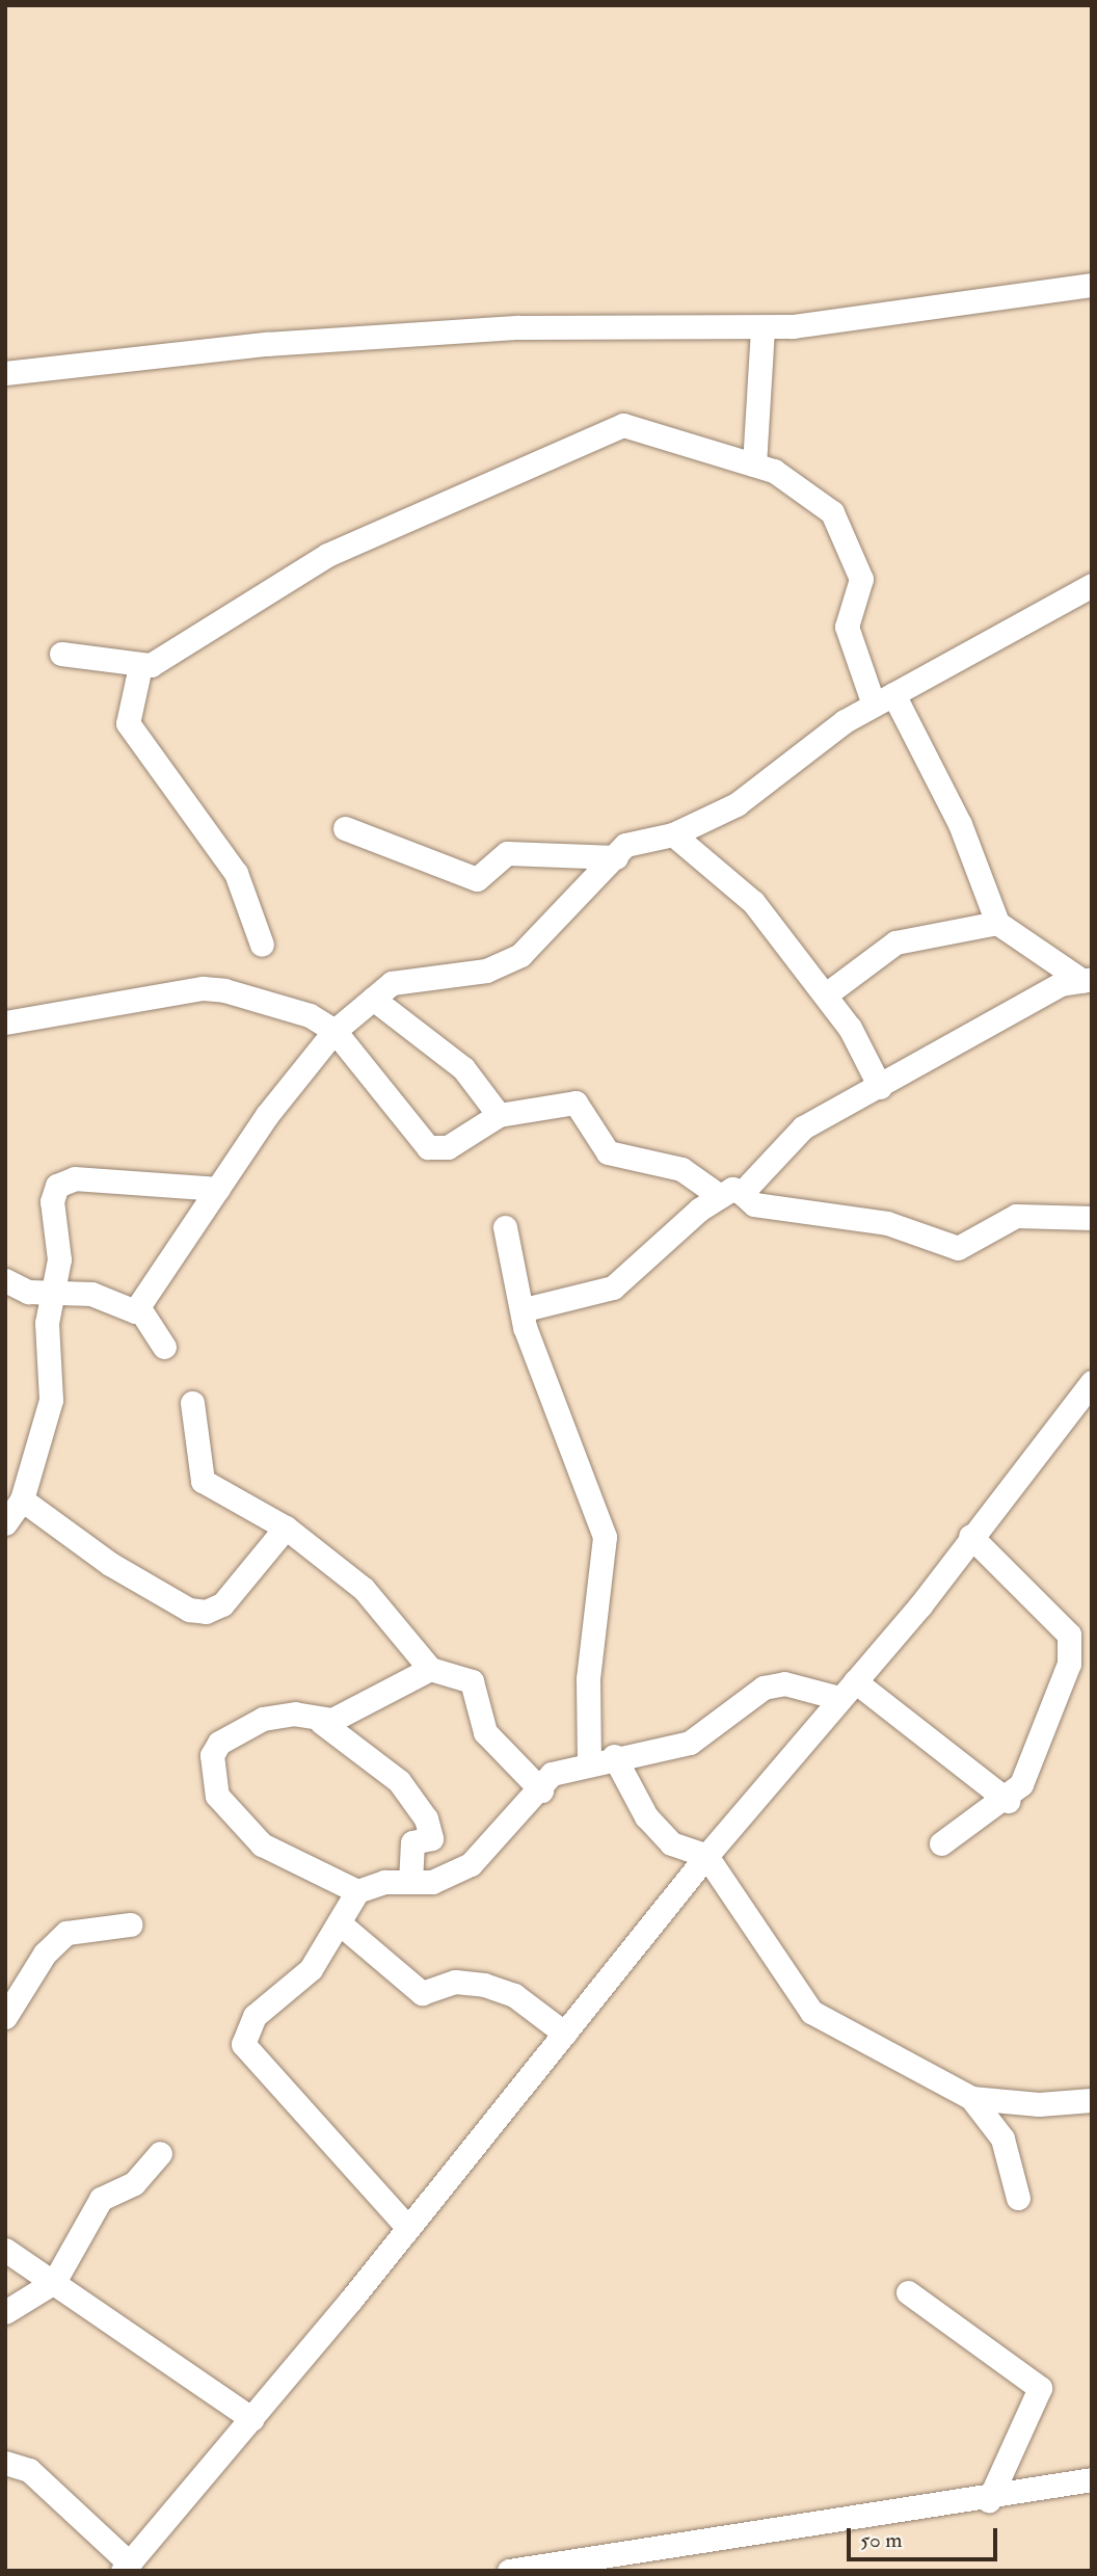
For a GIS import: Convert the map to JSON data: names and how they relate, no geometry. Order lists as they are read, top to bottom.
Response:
{
  "scale_bar": "50 m"
}
